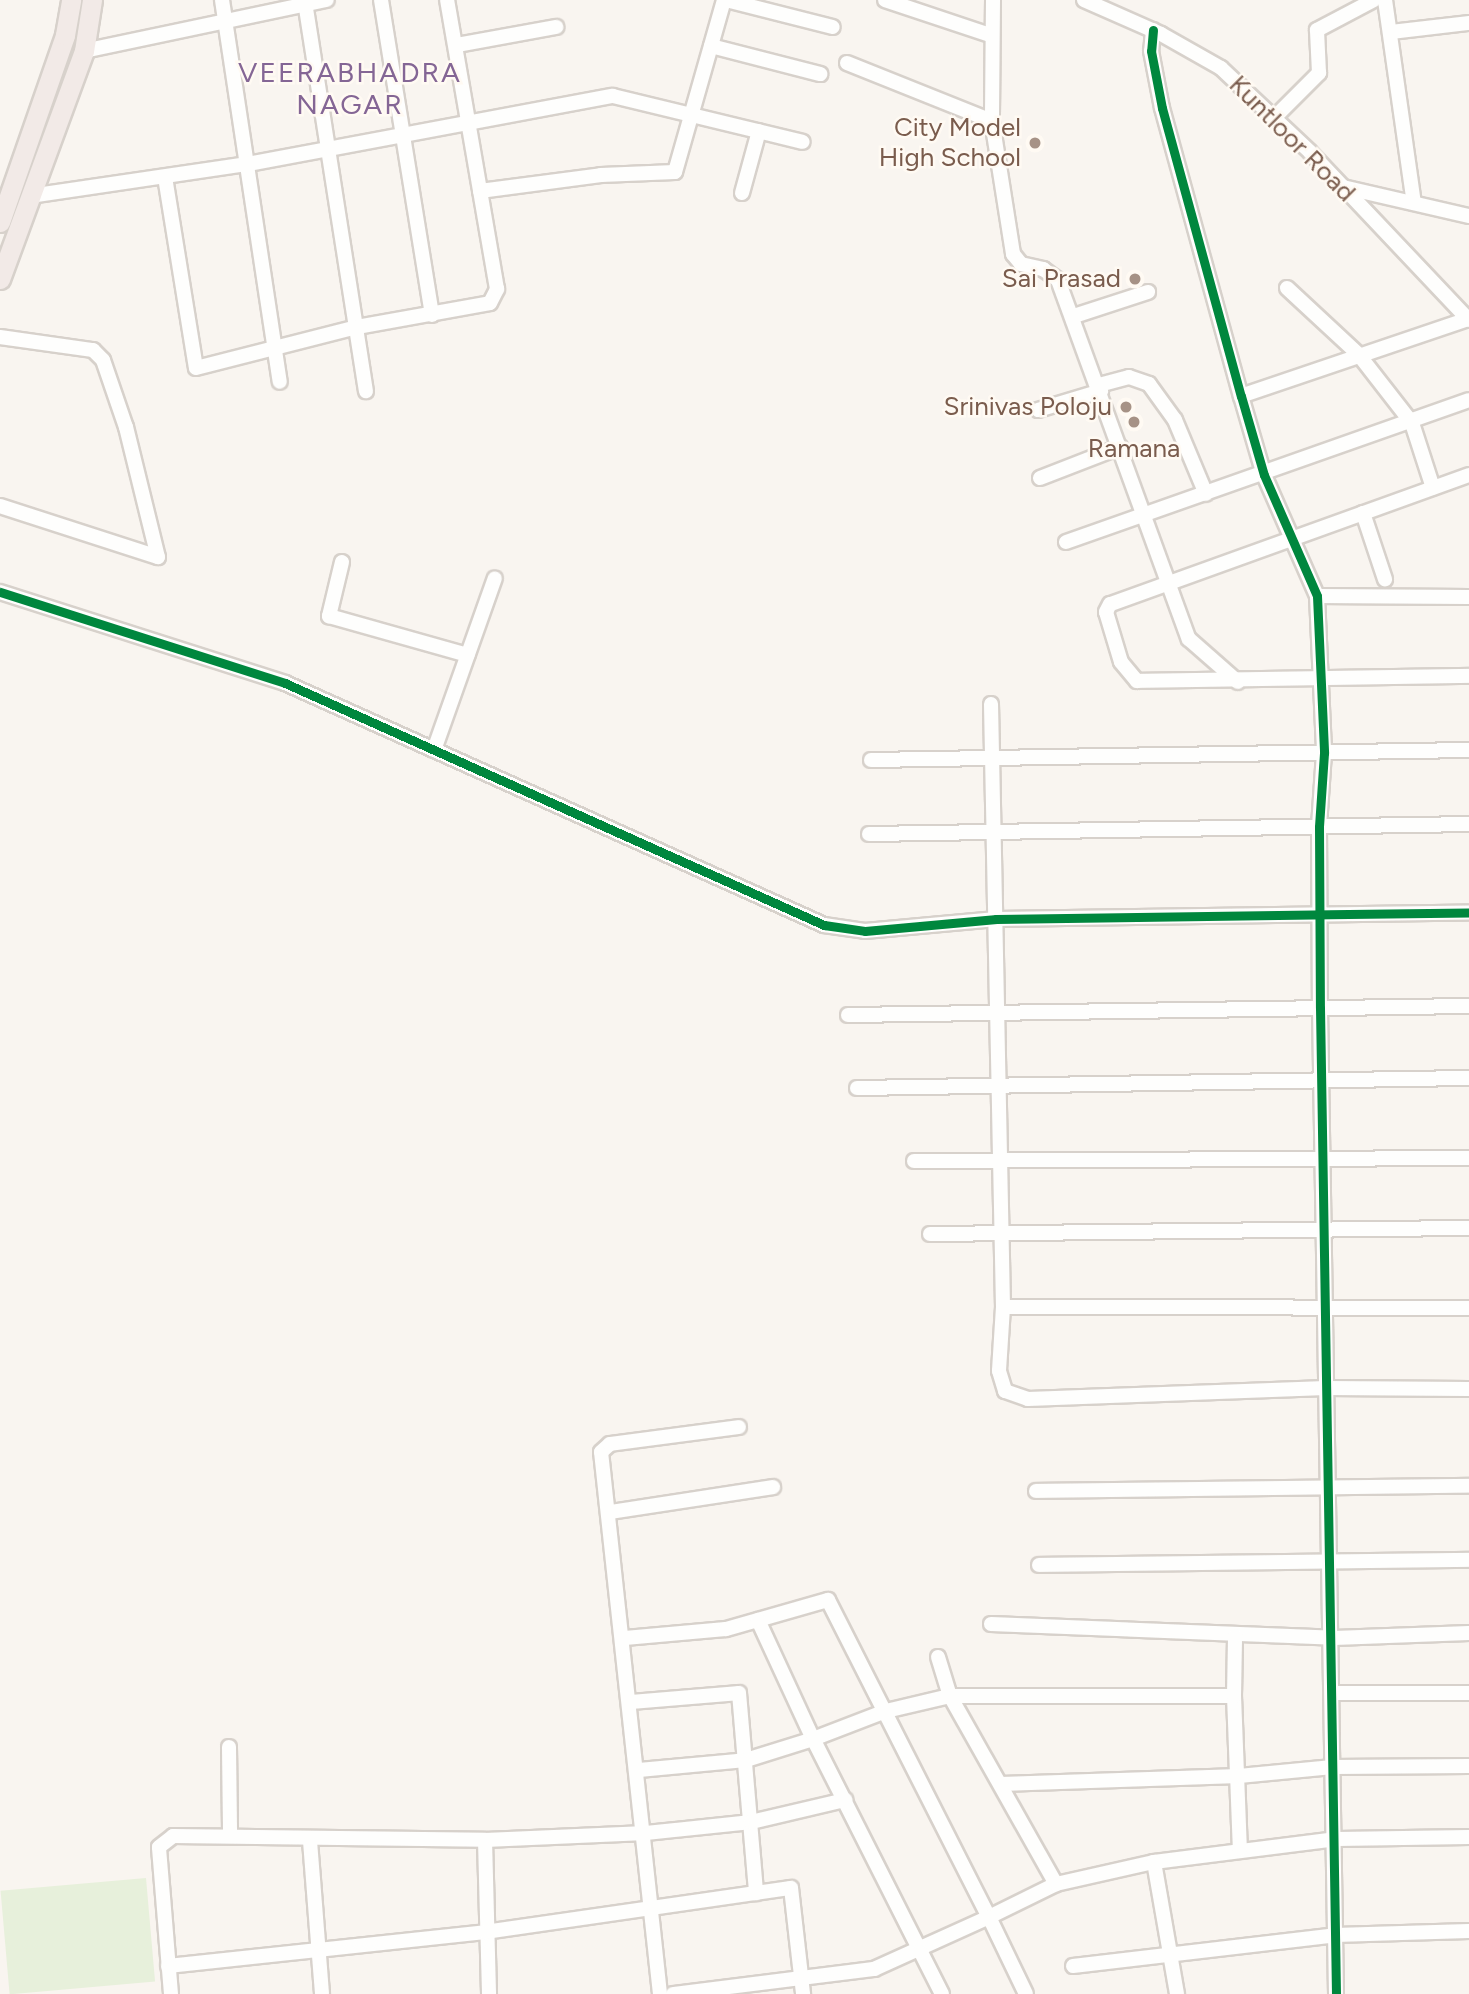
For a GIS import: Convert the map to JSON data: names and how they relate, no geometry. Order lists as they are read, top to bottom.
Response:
{
  "streets": {
    "street": ["Kuntloor Road"]
  },
  "districts": ["VEERABHADRA NAGAR"],
  "places": [
    "City Model High School",
    "Sai Prasad",
    "Srinivas Poloju",
    "Ramana"
  ]
}
